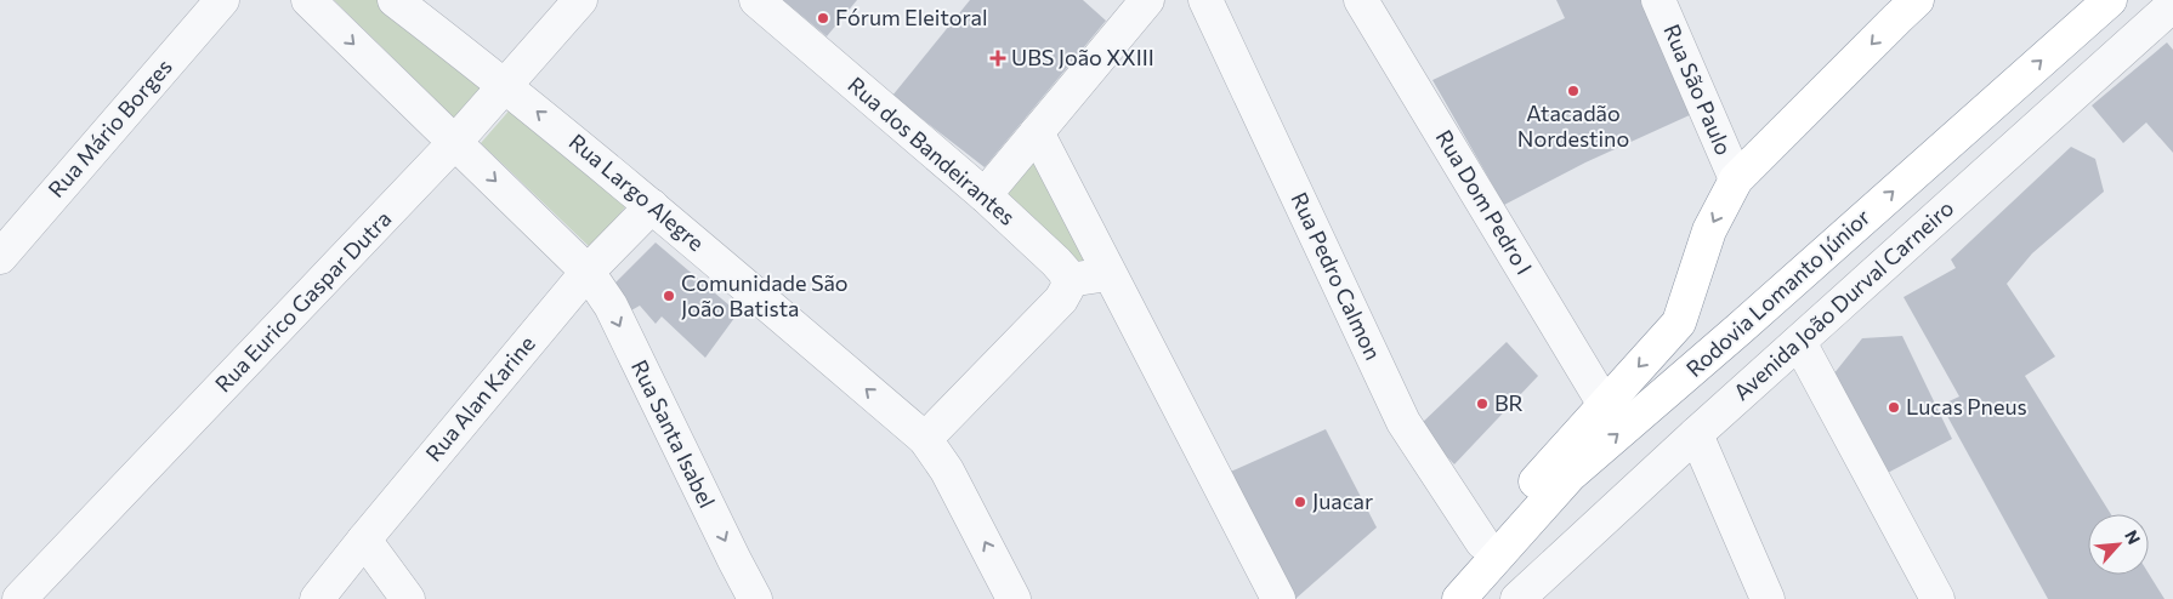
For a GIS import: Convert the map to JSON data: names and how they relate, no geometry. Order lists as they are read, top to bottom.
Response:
{
  "streets": {
    "highway": ["Rodovia Lomanto Júnior"],
    "street": [
      "Rua São Paulo",
      "Rua Mário Borges",
      "Rua dos Bandeirantes",
      "Rua Largo Alegre",
      "Rua Dom Pedro I",
      "Rua Pedro Calmon",
      "Avenida João Durval Carneiro",
      "Rua Eurico Gaspar Dutra",
      "Rua Alan Karine",
      "Rua Santa Isabel"
    ]
  },
  "crossings": [
    ["Rua São Paulo", "Rodovia Lomanto Júnior"],
    ["Rua Largo Alegre", "Rua Eurico Gaspar Dutra"],
    ["Rua Largo Alegre", "Rua Alan Karine"],
    ["Rua Dom Pedro I", "Rodovia Lomanto Júnior"],
    ["Rua Pedro Calmon", "Rodovia Lomanto Júnior"],
    ["Rua Alan Karine", "Rua Santa Isabel"]
  ],
  "one_way": ["Rua Santa Isabel"],
  "places": {
    "other": [
      "Fórum Eleitoral",
      "Atacadão Nordestino",
      "Comunidade São João Batista",
      "BR",
      "Lucas Pneus",
      "Juacar"
    ],
    "health": ["UBS João XXIII"]
  },
  "north": "top right"
}
